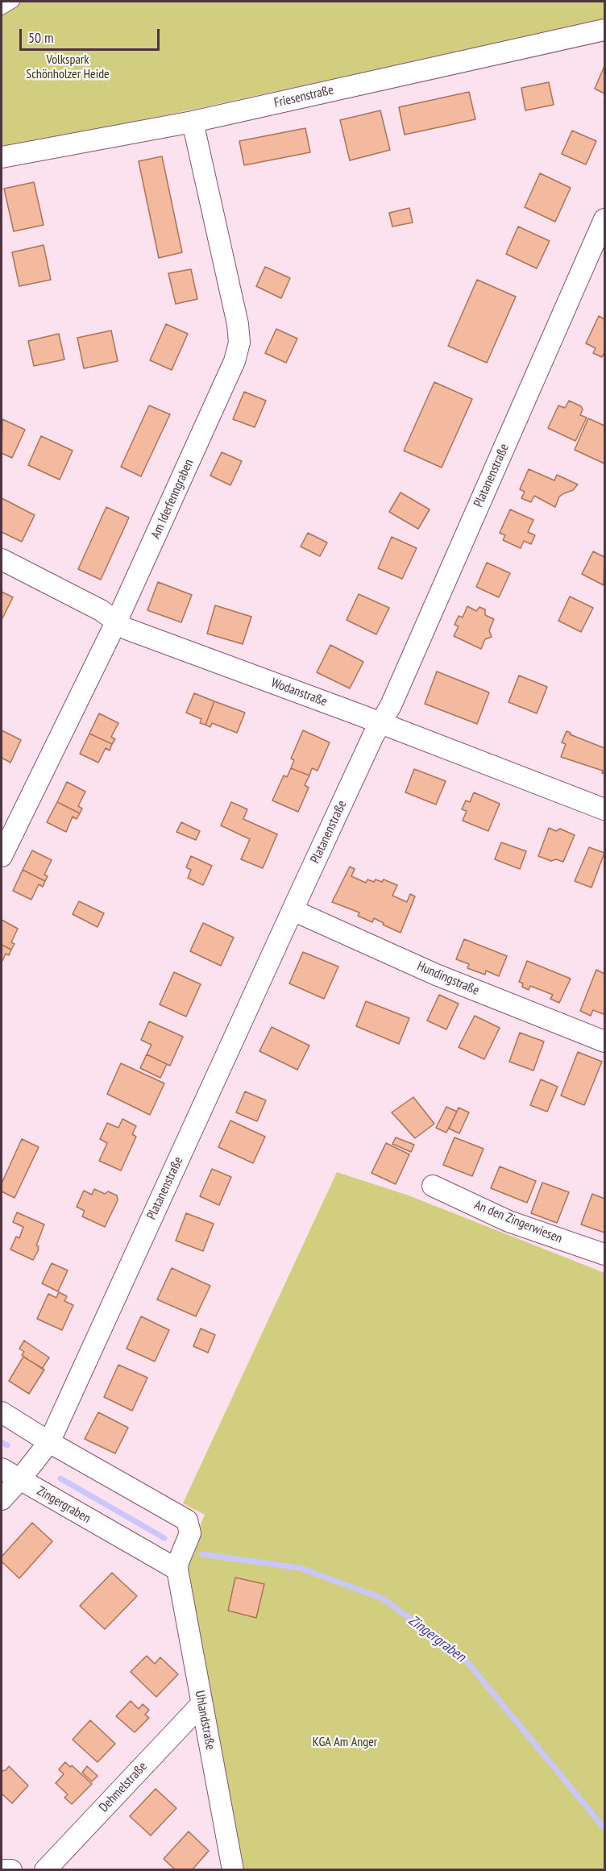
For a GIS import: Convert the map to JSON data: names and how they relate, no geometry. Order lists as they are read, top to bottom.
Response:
{
  "streets": {
    "street": [
      "Friesenstraße",
      "Platanenstraße",
      "Am Iderfenngraben",
      "Wodanstraße",
      "Hundingstraße",
      "An den Zingerwiesen",
      "Zingergraben",
      "Uhlandstraße",
      "Dehmelstraße"
    ]
  },
  "crossings": [
    ["Friesenstraße", "Am Iderfenngraben"],
    ["Platanenstraße", "Wodanstraße"],
    ["Platanenstraße", "Hundingstraße"],
    ["Platanenstraße", "Zingergraben"],
    ["Am Iderfenngraben", "Wodanstraße"],
    ["Zingergraben", "Uhlandstraße"],
    ["Uhlandstraße", "Dehmelstraße"]
  ],
  "water": ["Zingergraben"],
  "parks": ["Volkspark Schönholzer Heide", "KGA Am Anger"],
  "scale_bar": "50 m"
}
